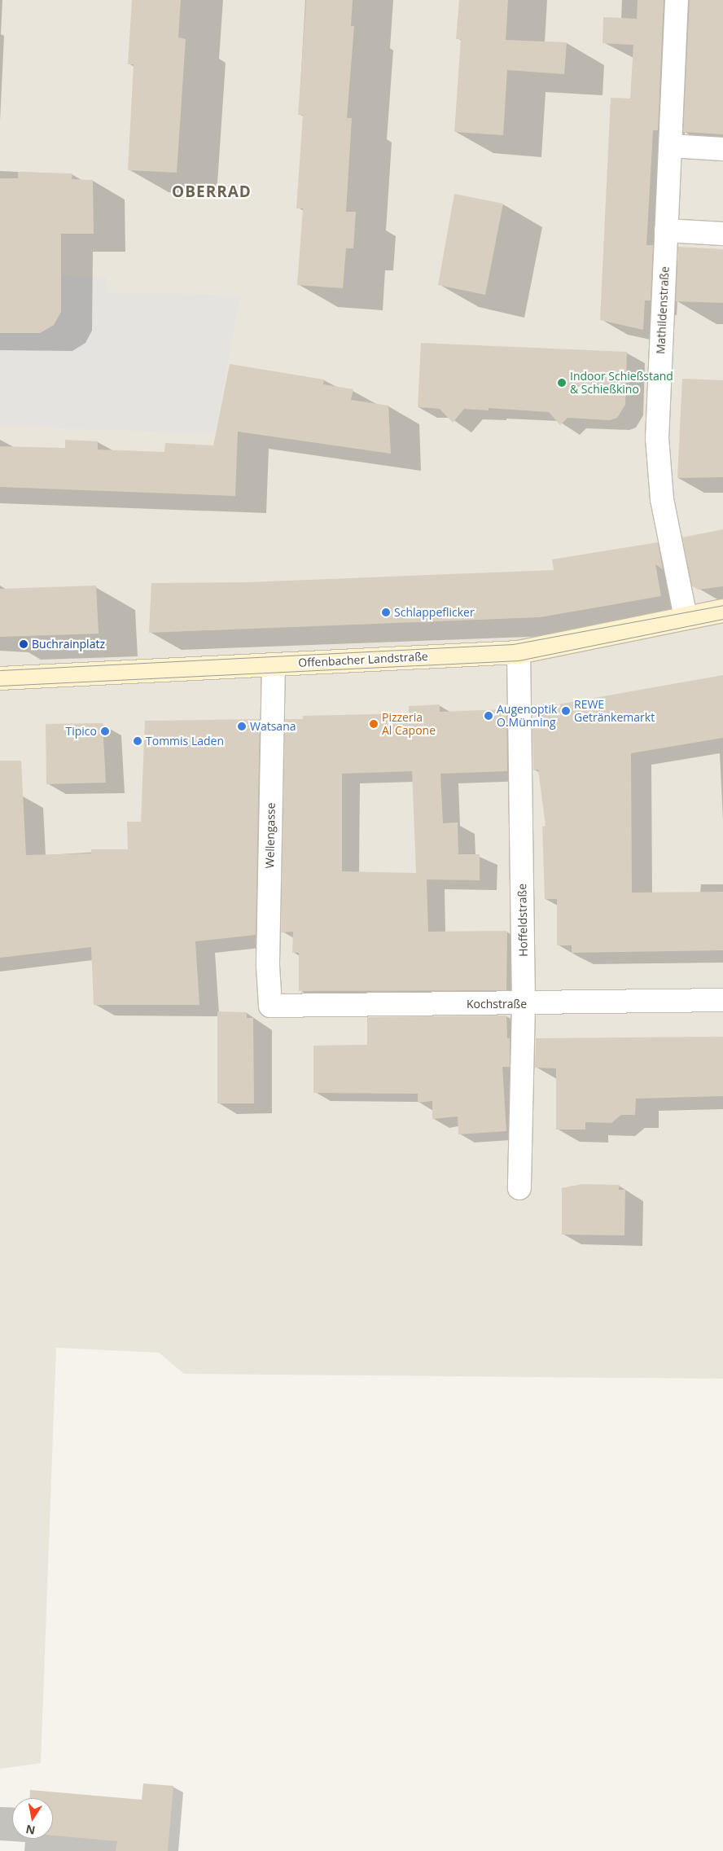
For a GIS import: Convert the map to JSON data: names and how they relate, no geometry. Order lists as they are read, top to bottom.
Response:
{
  "streets": {
    "main road": ["Offenbacher Landstraße"],
    "street": [
      "Mathildenstraße",
      "Wellengasse",
      "Hoffeldstraße",
      "Kochstraße"
    ]
  },
  "crossings": [
    ["Mathildenstraße", "Offenbacher Landstraße"],
    ["Offenbacher Landstraße", "Wellengasse"],
    ["Offenbacher Landstraße", "Hoffeldstraße"],
    ["Wellengasse", "Kochstraße"],
    ["Hoffeldstraße", "Kochstraße"]
  ],
  "districts": ["OBERRAD"],
  "places": [
    "Indoor Schießstand & Schießkino",
    "Schlappeflicker",
    "Buchrainplatz",
    "REWE Getränkemarkt",
    "Augenoptik O.Münning",
    "Pizzeria Al Capone",
    "Watsana",
    "Tipico",
    "Tommis Laden"
  ],
  "north": "bottom"
}
